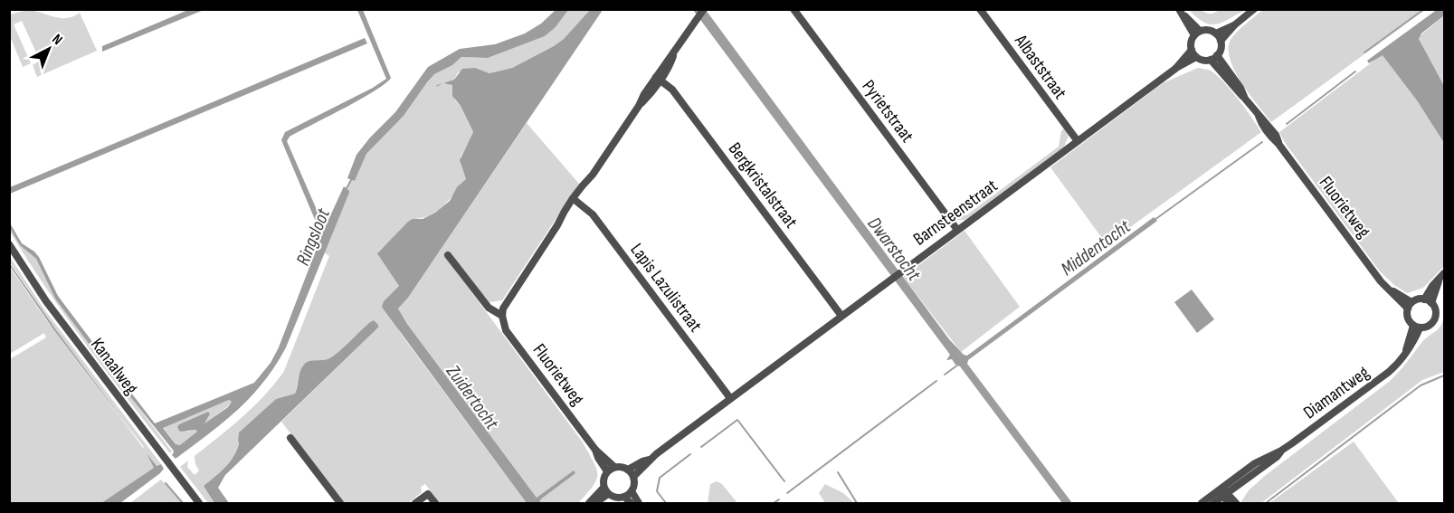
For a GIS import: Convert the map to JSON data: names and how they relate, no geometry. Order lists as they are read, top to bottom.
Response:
{
  "streets": {
    "street": [
      "Albaststraat",
      "Pyrietstraat",
      "Bergkristalstraat",
      "Fluorietweg",
      "Barnsteenstraat",
      "Lapis Lazulistraat",
      "Kanaalweg",
      "Diamantweg"
    ]
  },
  "crossings": [
    ["Albaststraat", "Barnsteenstraat"],
    ["Pyrietstraat", "Barnsteenstraat"],
    ["Bergkristalstraat", "Barnsteenstraat"],
    ["Fluorietweg", "Barnsteenstraat"],
    ["Fluorietweg", "Diamantweg"],
    ["Barnsteenstraat", "Lapis Lazulistraat"]
  ],
  "water": [
    "Ringsloot",
    "Middentocht",
    "Dwarstocht",
    "Zuidertocht"
  ],
  "north": "top right"
}
